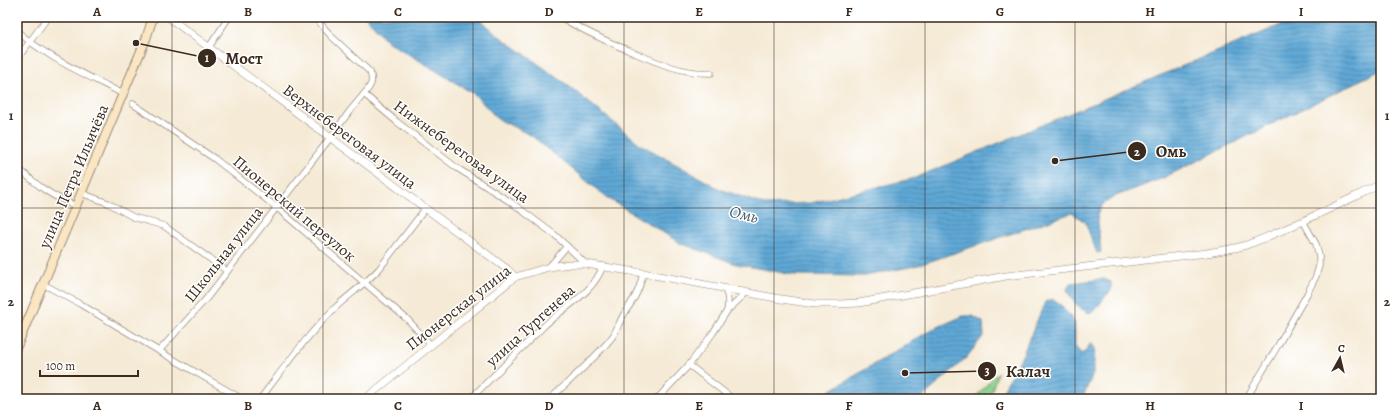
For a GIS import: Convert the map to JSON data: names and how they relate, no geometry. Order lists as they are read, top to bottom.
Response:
{
  "streets": {
    "main road": ["улица Петра Ильичёва"],
    "street": [
      "Верхнебереговая улица",
      "Нижнебереговая улица",
      "Пионерский переулок",
      "Школьная улица",
      "Пионерская улица",
      "улица Тургенева"
    ]
  },
  "crossings": [
    ["Верхнебереговая улица", "Школьная улица"],
    ["Верхнебереговая улица", "Пионерская улица"],
    ["Нижнебереговая улица", "Школьная улица"],
    ["Нижнебереговая улица", "Пионерская улица"],
    ["Пионерский переулок", "Школьная улица"],
    ["Пионерский переулок", "Пионерская улица"],
    ["Пионерская улица", "улица Тургенева"]
  ],
  "water": ["Омь"],
  "places": ["Мост", "Омь", "Калач"],
  "scale_bar": "100 m",
  "north": "top",
  "grid": {
    "columns": [
      "A",
      "B",
      "C",
      "D",
      "E",
      "F",
      "G",
      "H",
      "I"
    ],
    "rows": ["1", "2"]
  }
}
